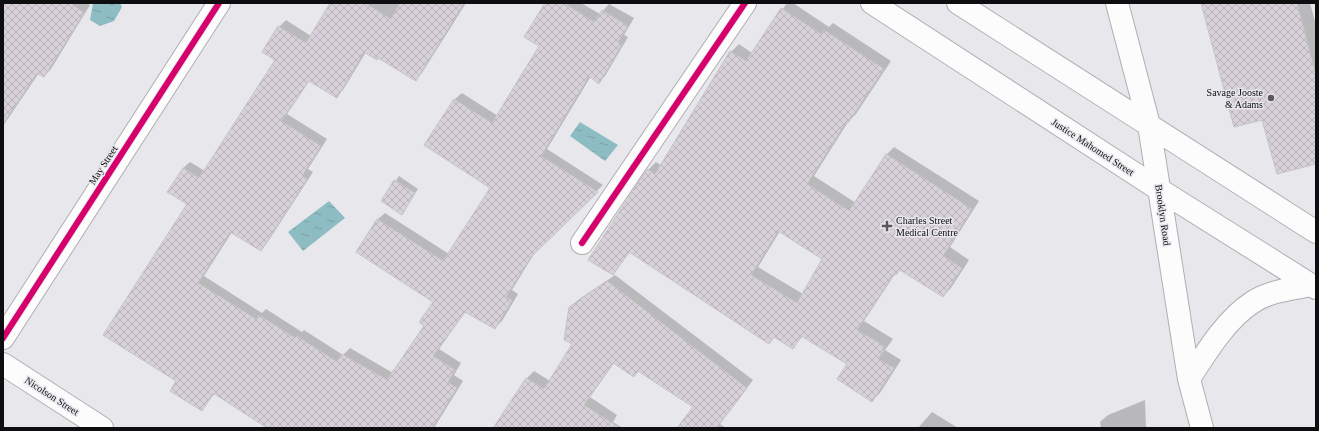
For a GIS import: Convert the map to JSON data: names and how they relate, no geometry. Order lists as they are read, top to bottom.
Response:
{
  "streets": {
    "main road": [
      "Justice Mahomed Street",
      "May Street",
      "Brooklyn Road",
      "Nicolson Street"
    ]
  },
  "crossings": [
    ["Justice Mahomed Street", "Brooklyn Road"]
  ],
  "places": {
    "other": ["Savage Jooste & Adams"],
    "health": ["Charles Street Medical Centre"]
  }
}
